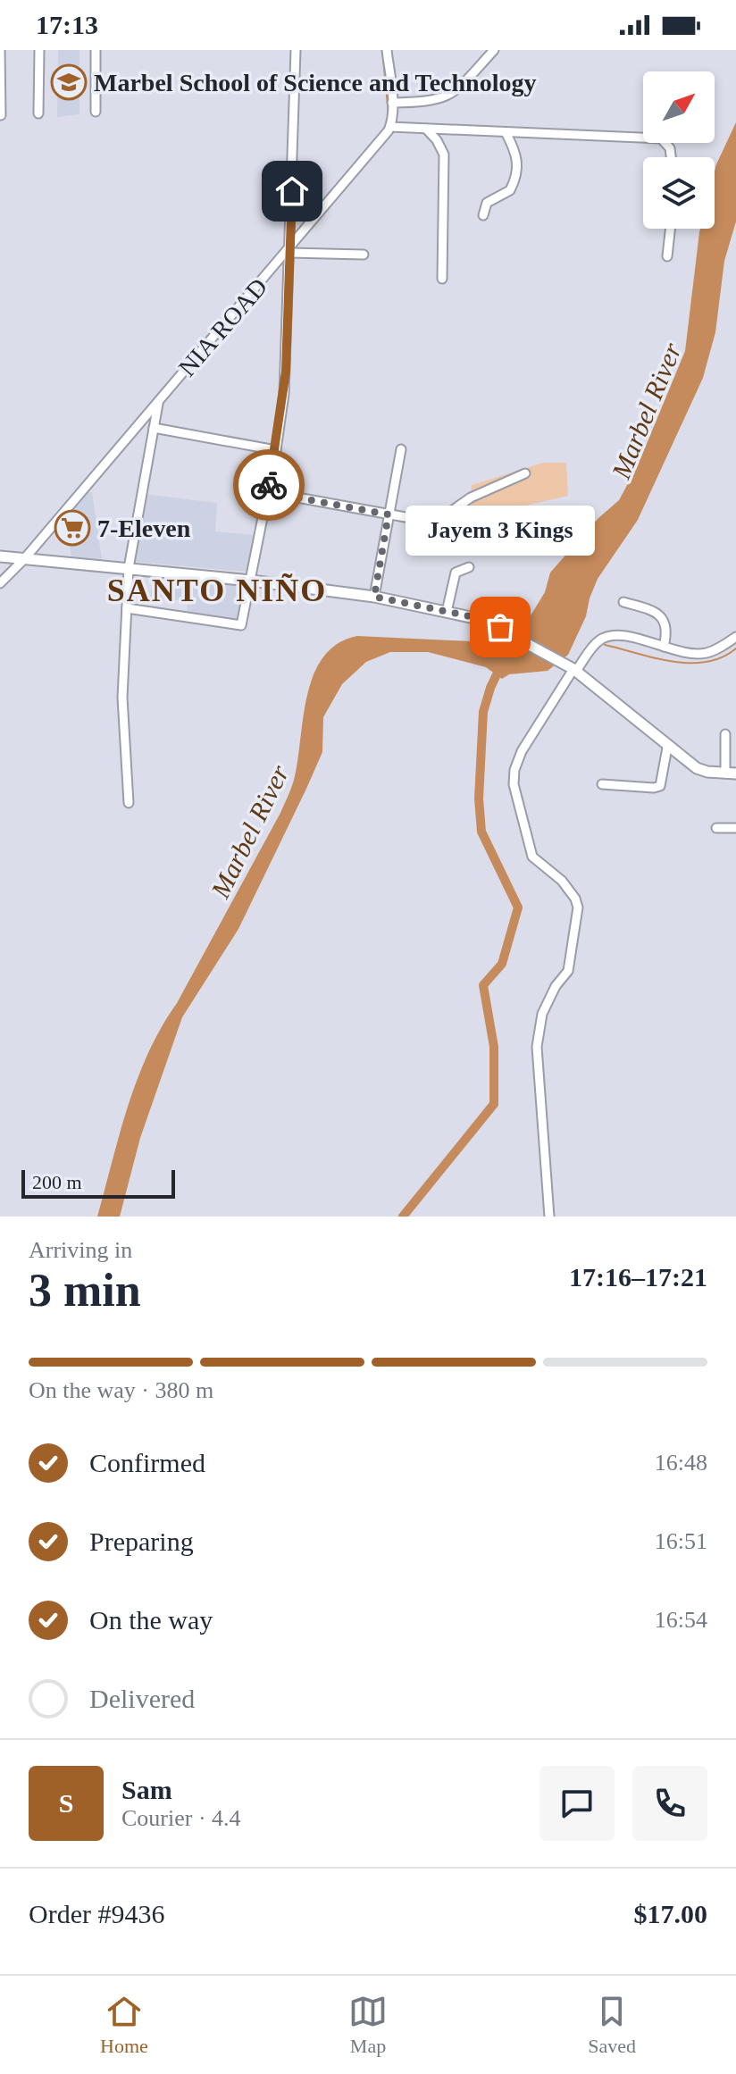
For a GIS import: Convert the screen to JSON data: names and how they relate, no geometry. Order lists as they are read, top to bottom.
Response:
{
  "streets": {
    "street": ["NIA ROAD"]
  },
  "districts": ["SANTO NIÑO"],
  "water": ["Marbel River"],
  "places": {
    "school or university": ["Marbel School of Science and Technology"],
    "supermarket": ["7-Eleven"],
    "other": ["Jayem 3 Kings"]
  },
  "scale_bar": "200 m",
  "north": "top right",
  "page": {
    "status": "17:13",
    "bubble": "Jayem 3 Kings",
    "scale": "200 m",
    "heading": ["3 min", "Arriving in", "17:16–17:21"],
    "panel": [
      "Sam",
      "Courier · 4.4",
      "Order #9436",
      "$17.00"
    ],
    "bar": "On the way · 380 m",
    "list": [
      ["Confirmed", "16:48"],
      ["Preparing", "16:51"],
      ["On the way", "16:54"],
      "Delivered"
    ],
    "round": "S",
    "tabs": ["Home", "Map", "Saved"]
  }
}
